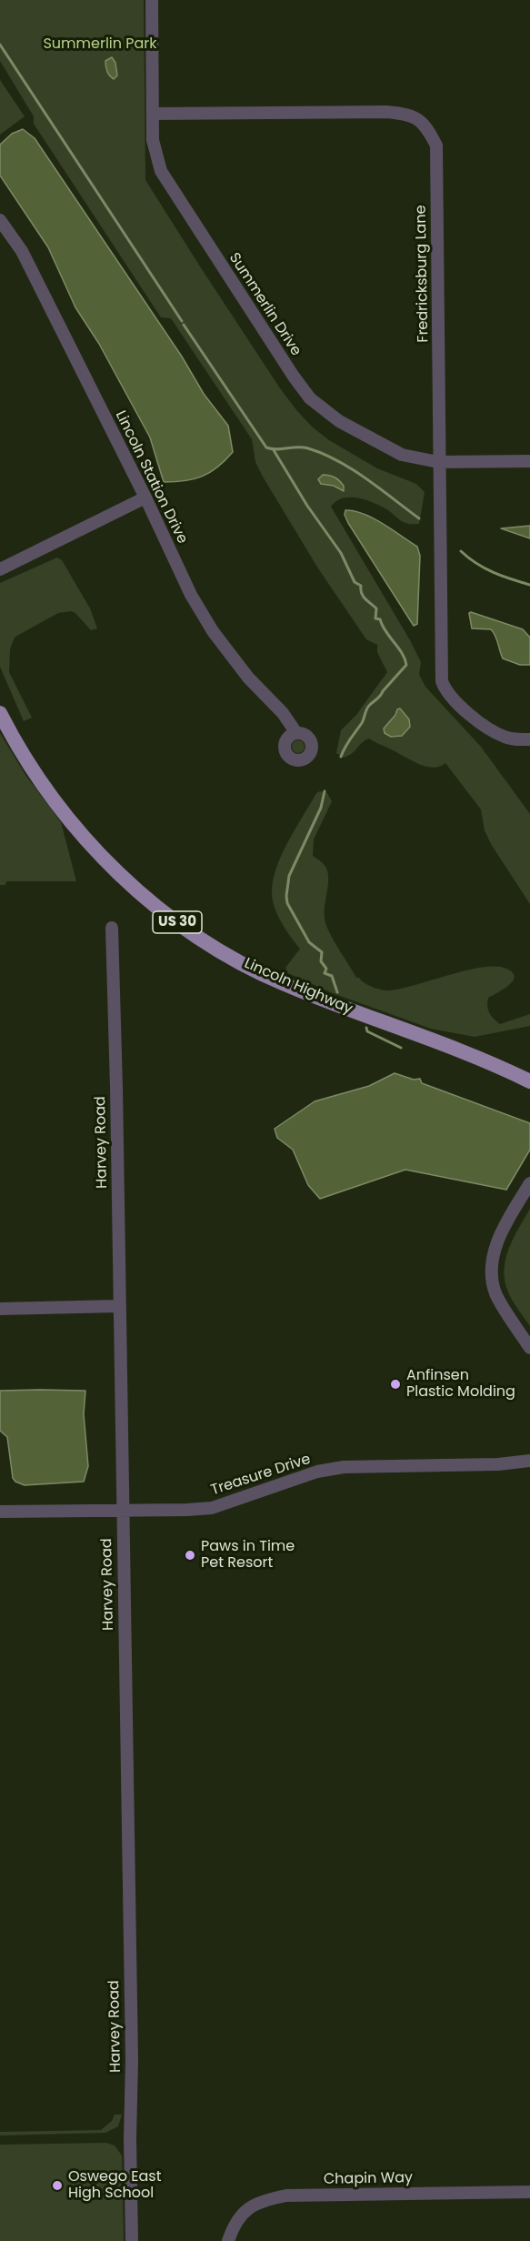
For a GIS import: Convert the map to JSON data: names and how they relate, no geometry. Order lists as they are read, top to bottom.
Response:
{
  "streets": {
    "main road": ["US 30", "Lincoln Highway"],
    "street": [
      "Fredricksburg Lane",
      "Summerlin Drive",
      "Lincoln Station Drive",
      "Harvey Road",
      "Treasure Drive",
      "Chapin Way"
    ]
  },
  "crossings": [
    ["Fredricksburg Lane", "Summerlin Drive"],
    ["Harvey Road", "Treasure Drive"]
  ],
  "parks": ["Summerlin Park"],
  "places": ["Anfinsen Plastic Molding", "Paws in Time Pet Resort", "Oswego East High School"]
}
